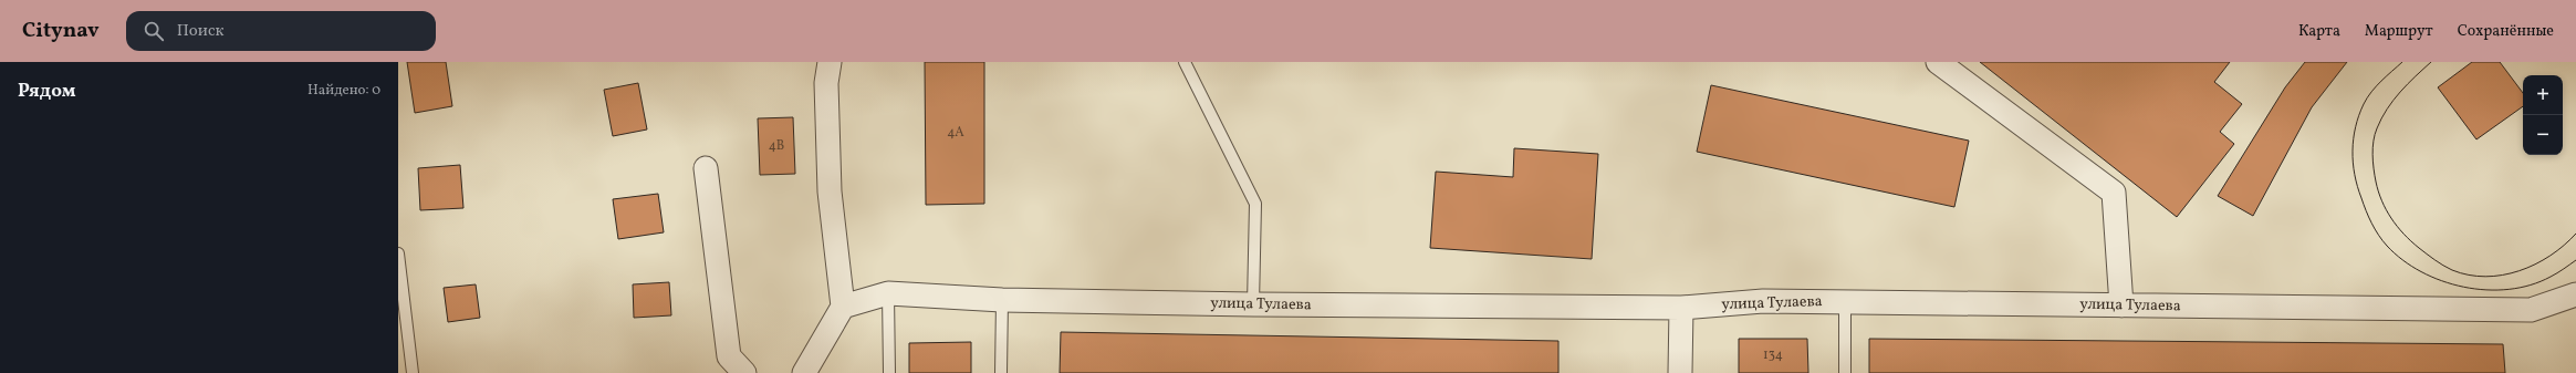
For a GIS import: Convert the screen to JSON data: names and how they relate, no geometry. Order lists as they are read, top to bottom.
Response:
{
  "streets": {
    "street": ["улица Тулаева"]
  },
  "house_numbers": ["4А", "4В", "134"],
  "page": {
    "header": "Citynav",
    "search": "Поиск",
    "nav": ["Карта", "Маршрут", "Сохранённые"],
    "heading": ["Рядом", "Найдено: 0"],
    "map_buttons": ["+", "−"]
  }
}
